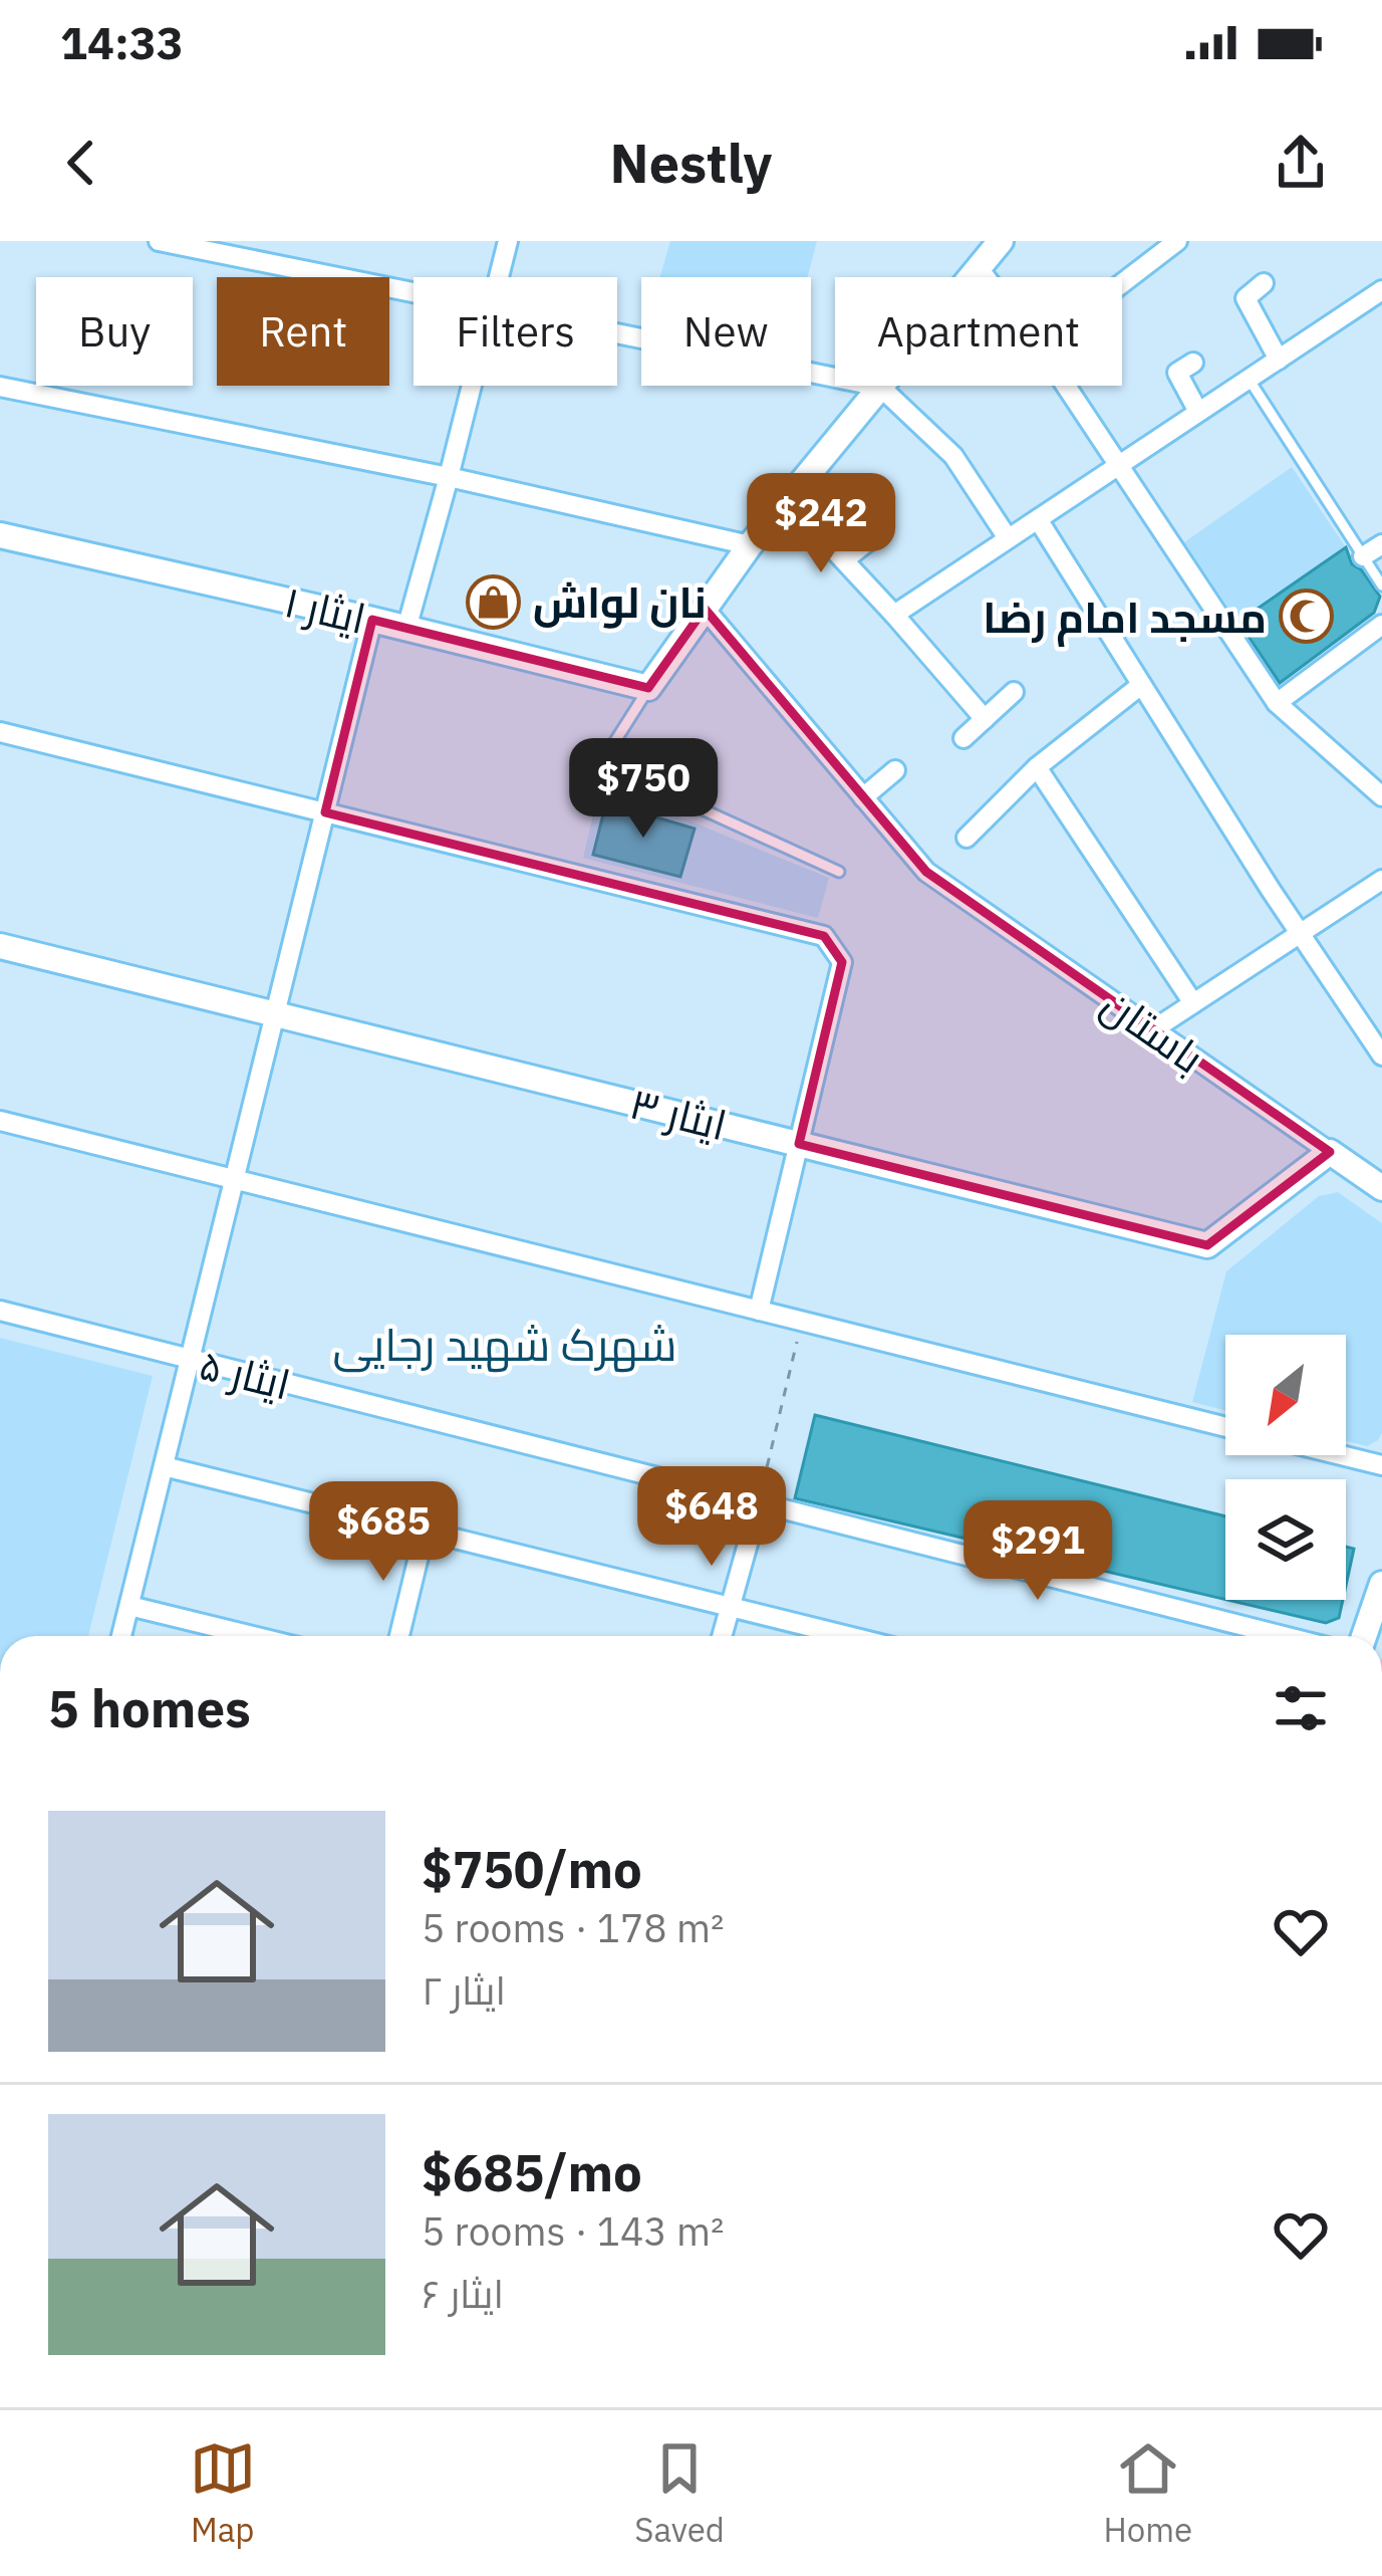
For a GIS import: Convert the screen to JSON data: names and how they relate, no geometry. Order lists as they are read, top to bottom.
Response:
{
  "streets": {
    "street": [
      "ایثار ۱",
      "باستان",
      "ایثار ۳",
      "ایثار ۵"
    ]
  },
  "crossings": [
    ["باستان", "ایثار ۳"]
  ],
  "districts": ["شهرک شهید رجایی"],
  "places": {
    "shop": ["نان لواش"],
    "mosque": ["مسجد امام رضا"]
  },
  "north": "bottom left",
  "page": {
    "status": "14:33",
    "header": "Nestly",
    "chip": [
      "Buy",
      "Rent",
      "Filters",
      "New",
      "Apartment"
    ],
    "price": [
      "$242",
      "$750",
      "$648",
      "$685",
      "$291"
    ],
    "heading": "5 homes",
    "list": [
      {
        "name": "$750/mo",
        "note": "5 rooms · 178 m² · ایثار ۲"
      },
      {
        "name": "$685/mo",
        "note": "5 rooms · 143 m² · ایثار ۶"
      }
    ],
    "tabs": ["Map", "Saved", "Home"]
  }
}
